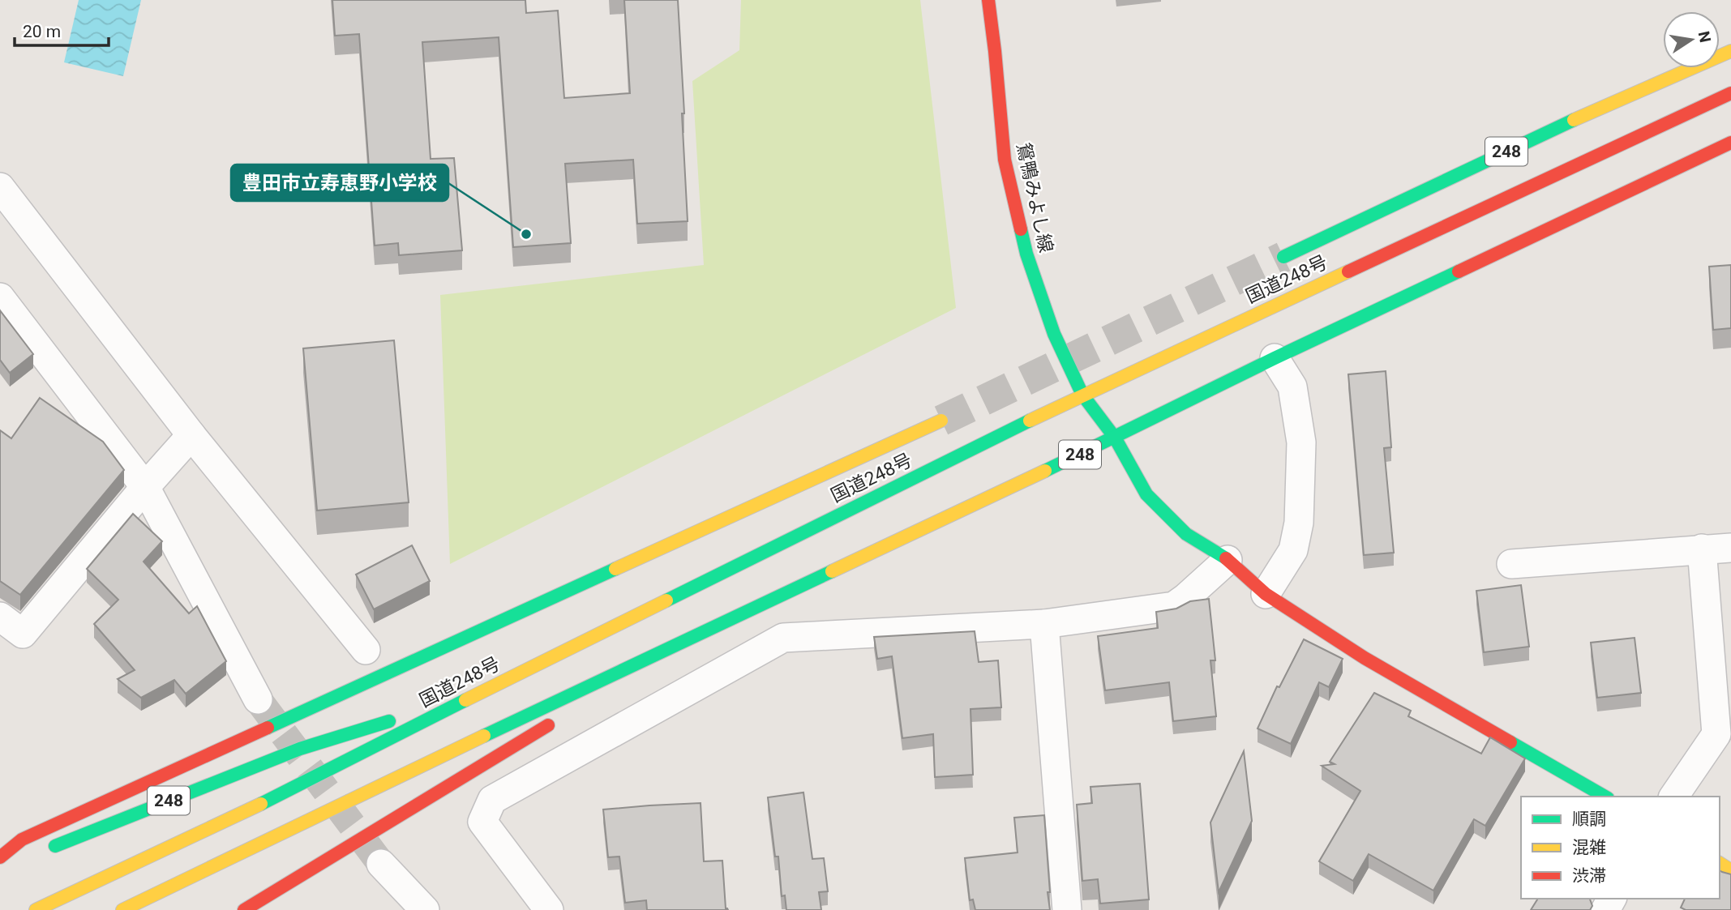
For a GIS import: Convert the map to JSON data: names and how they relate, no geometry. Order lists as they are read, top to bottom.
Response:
{
  "streets": {
    "main road": ["248", "鴛鴨みよし線", "国道248号"]
  },
  "crossings": [
    ["248", "鴛鴨みよし線"],
    ["248", "国道248号"],
    ["鴛鴨みよし線", "国道248号"]
  ],
  "places": ["豊田市立寿恵野小学校"],
  "legend": ["順調", "混雑", "渋滞"],
  "scale_bar": "20 m",
  "north": "right"
}
